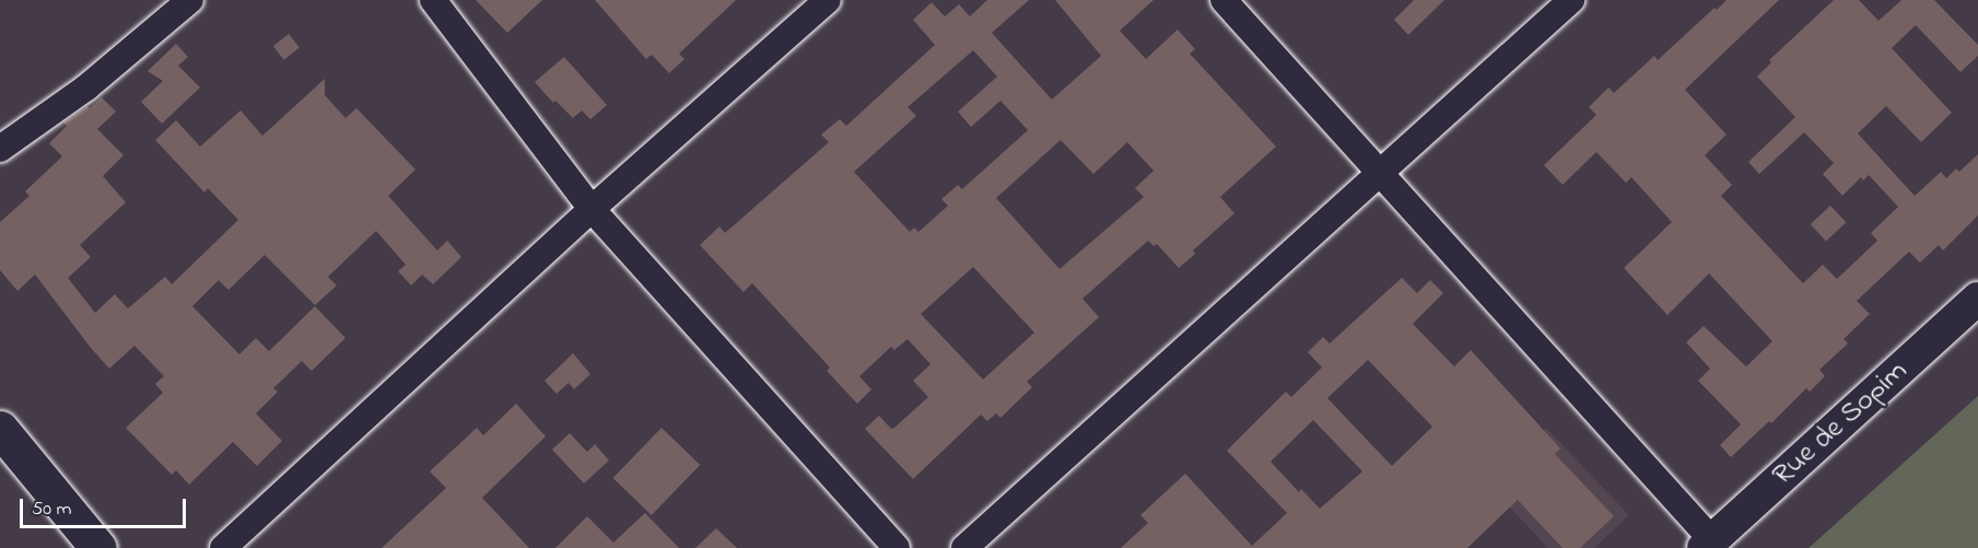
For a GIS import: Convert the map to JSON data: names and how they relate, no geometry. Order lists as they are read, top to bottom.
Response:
{
  "streets": {
    "street": ["Rue de Sopim"]
  },
  "scale_bar": "50 m"
}
